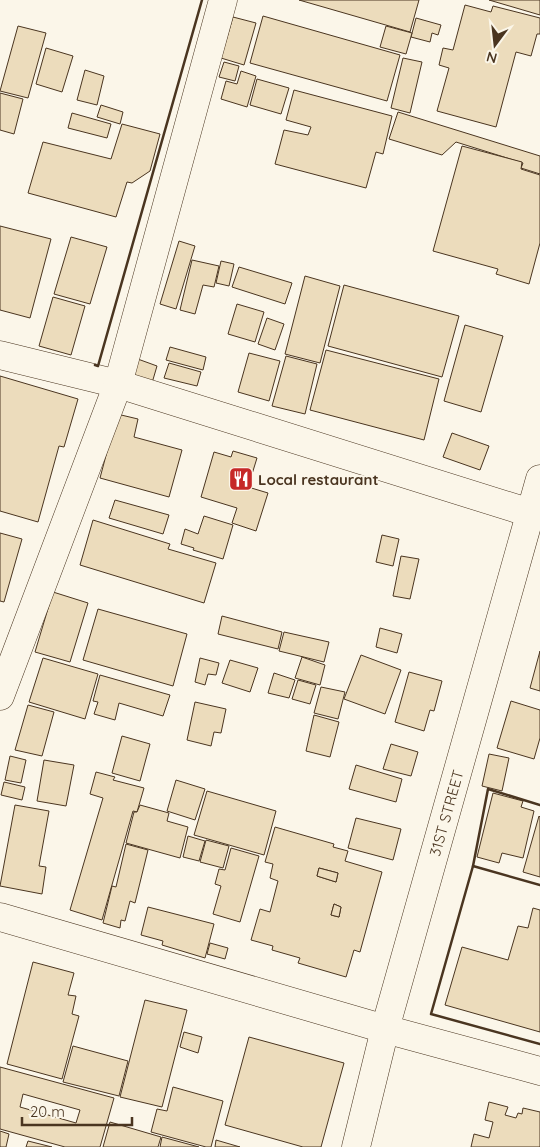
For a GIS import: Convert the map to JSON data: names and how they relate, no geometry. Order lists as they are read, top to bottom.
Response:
{
  "streets": {
    "street": ["31ST STREET"]
  },
  "places": {
    "restaurant": ["Local restaurant"]
  },
  "scale_bar": "20 m",
  "north": "bottom"
}
